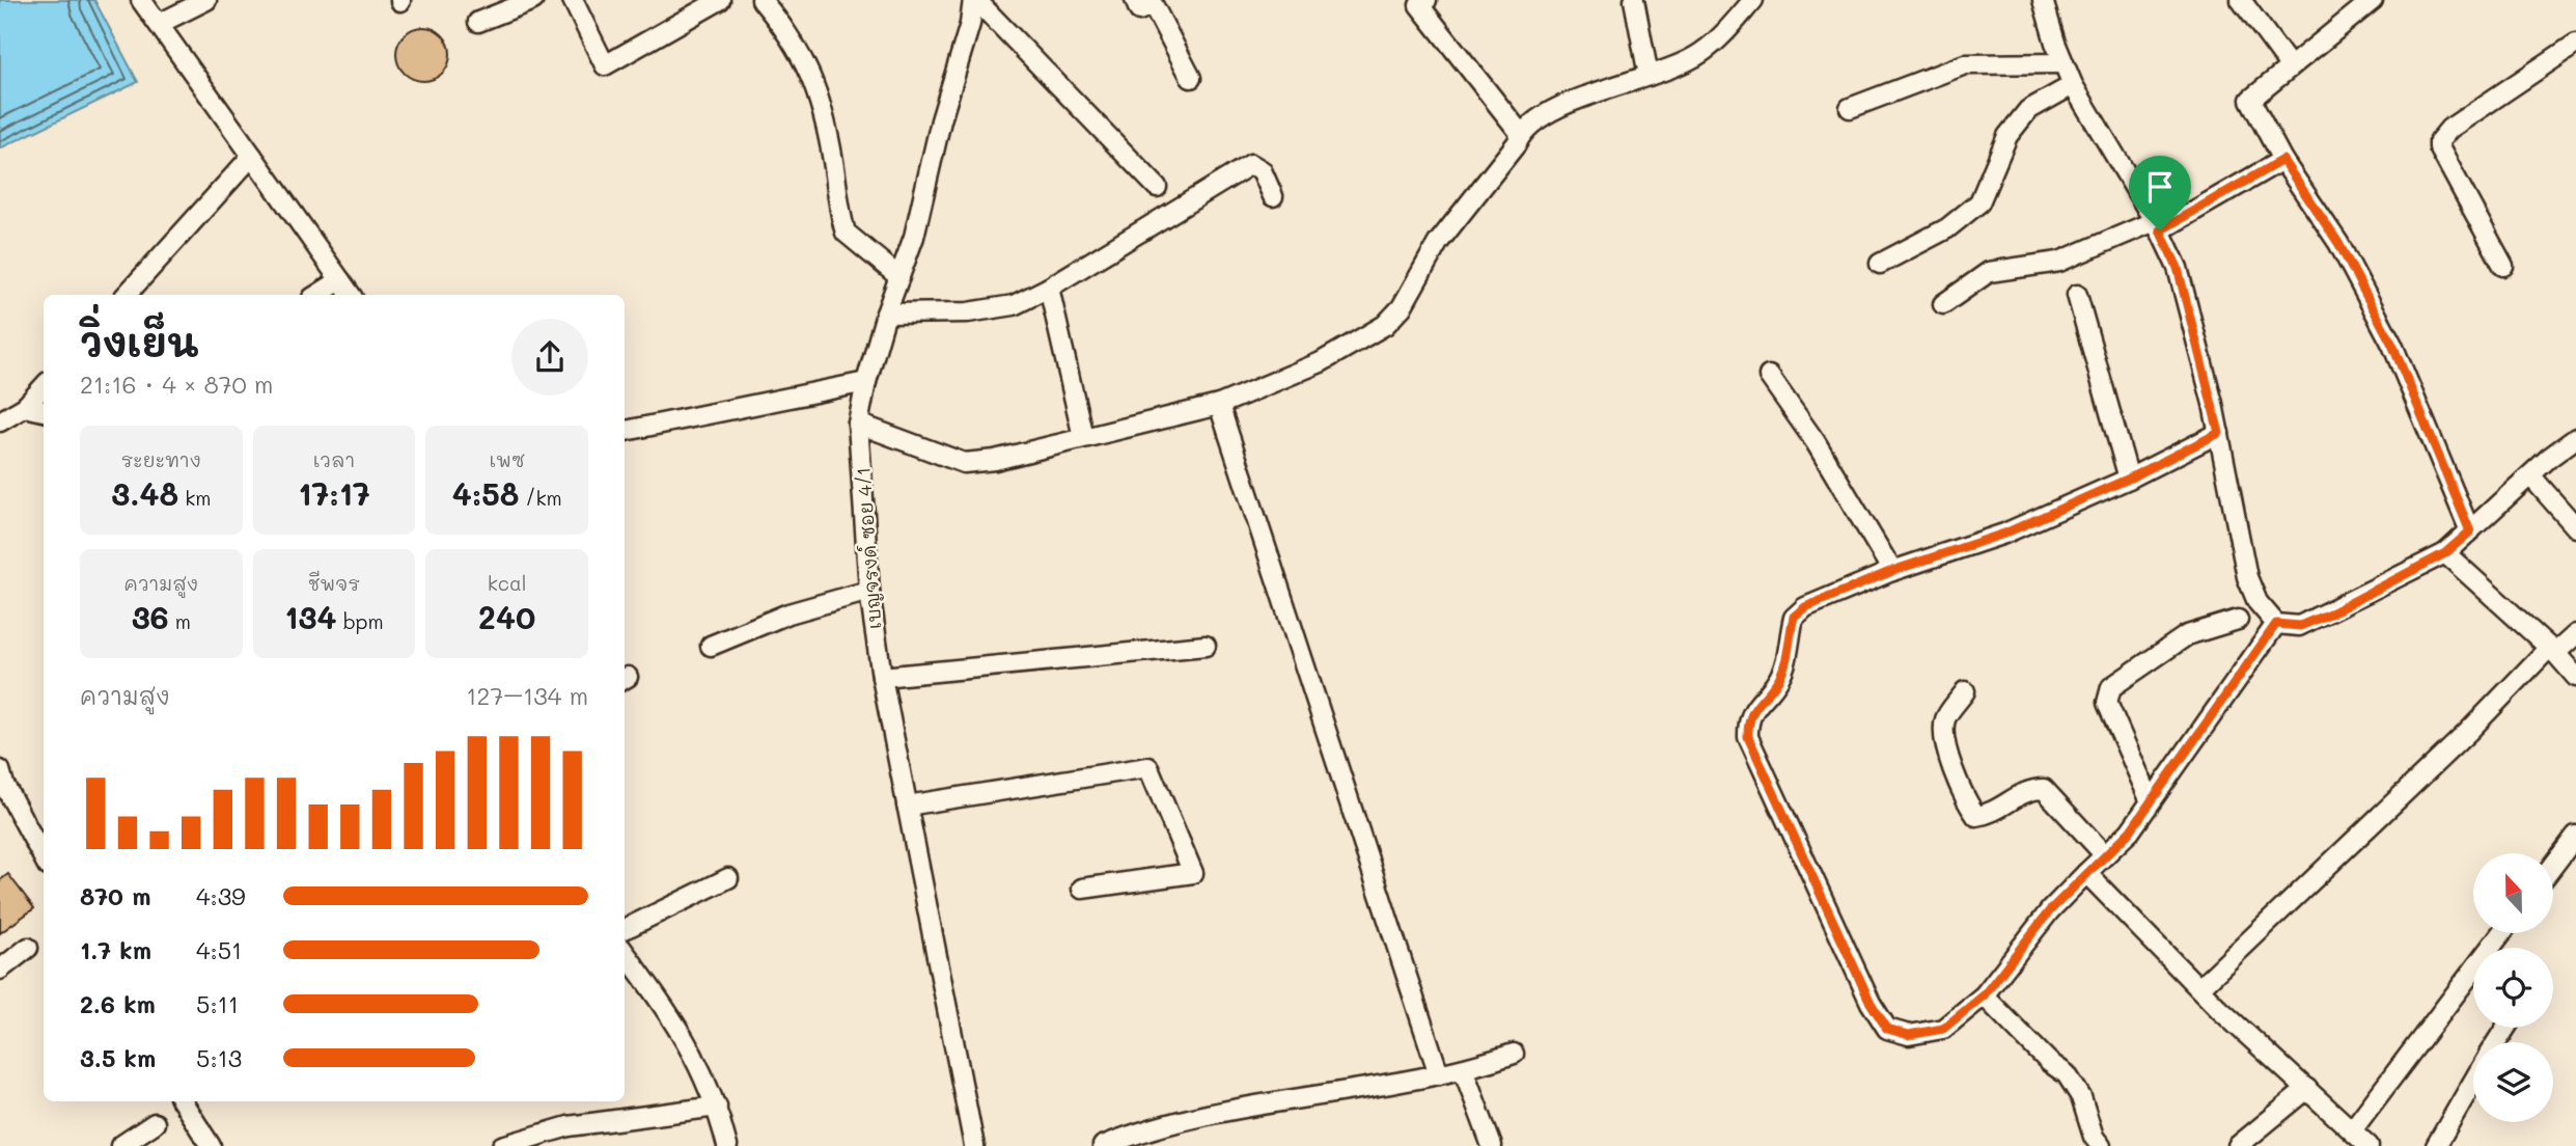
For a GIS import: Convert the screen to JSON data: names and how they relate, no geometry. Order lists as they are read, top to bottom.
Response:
{
  "streets": {
    "street": ["เบญจรงด์ ซอย 4/1"]
  },
  "north": "top",
  "page": {
    "heading": ["วิ่งเย็น", "21:16 · 4 × 870 m"],
    "stats": [
      ["ระยะทาง", "3.48 km"],
      ["เวลา", "17:17"],
      ["เพซ", "4:58 /km"],
      ["ความสูง", "36 m"],
      ["ชีพจร", "134 bpm"],
      ["kcal", "240"]
    ],
    "chart": ["ความสูง", "127–134 m"],
    "list": [
      {
        "name": "870 m",
        "note": "4:39"
      },
      {
        "name": "1.7 km",
        "note": "4:51"
      },
      {
        "name": "2.6 km",
        "note": "5:11"
      },
      {
        "name": "3.5 km",
        "note": "5:13"
      }
    ]
  }
}
